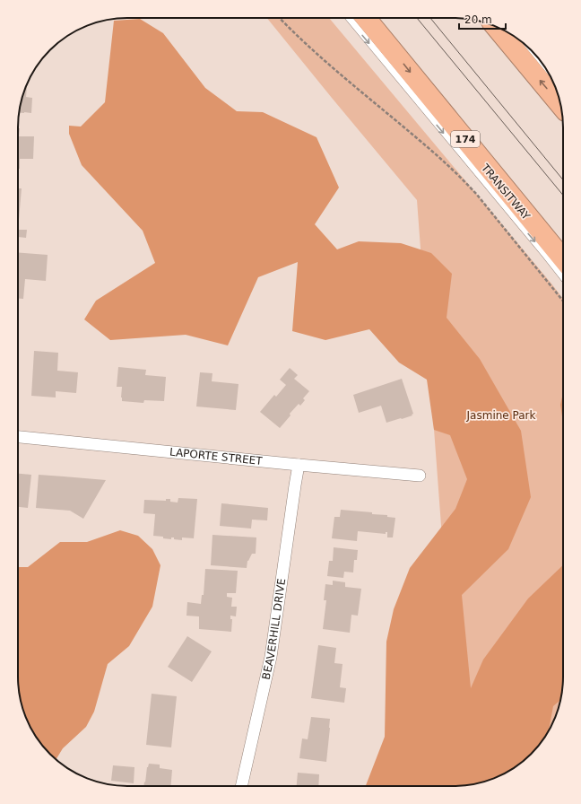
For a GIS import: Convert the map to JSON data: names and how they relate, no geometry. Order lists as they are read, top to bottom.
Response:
{
  "streets": {
    "highway": ["174"],
    "street": ["LAPORTE STREET", "BEAVERHILL DRIVE"],
    "lane": ["TRANSITWAY"]
  },
  "crossings": [
    ["LAPORTE STREET", "BEAVERHILL DRIVE"]
  ],
  "one_way": ["TRANSITWAY"],
  "parks": ["Jasmine Park"],
  "scale_bar": "20 m"
}
